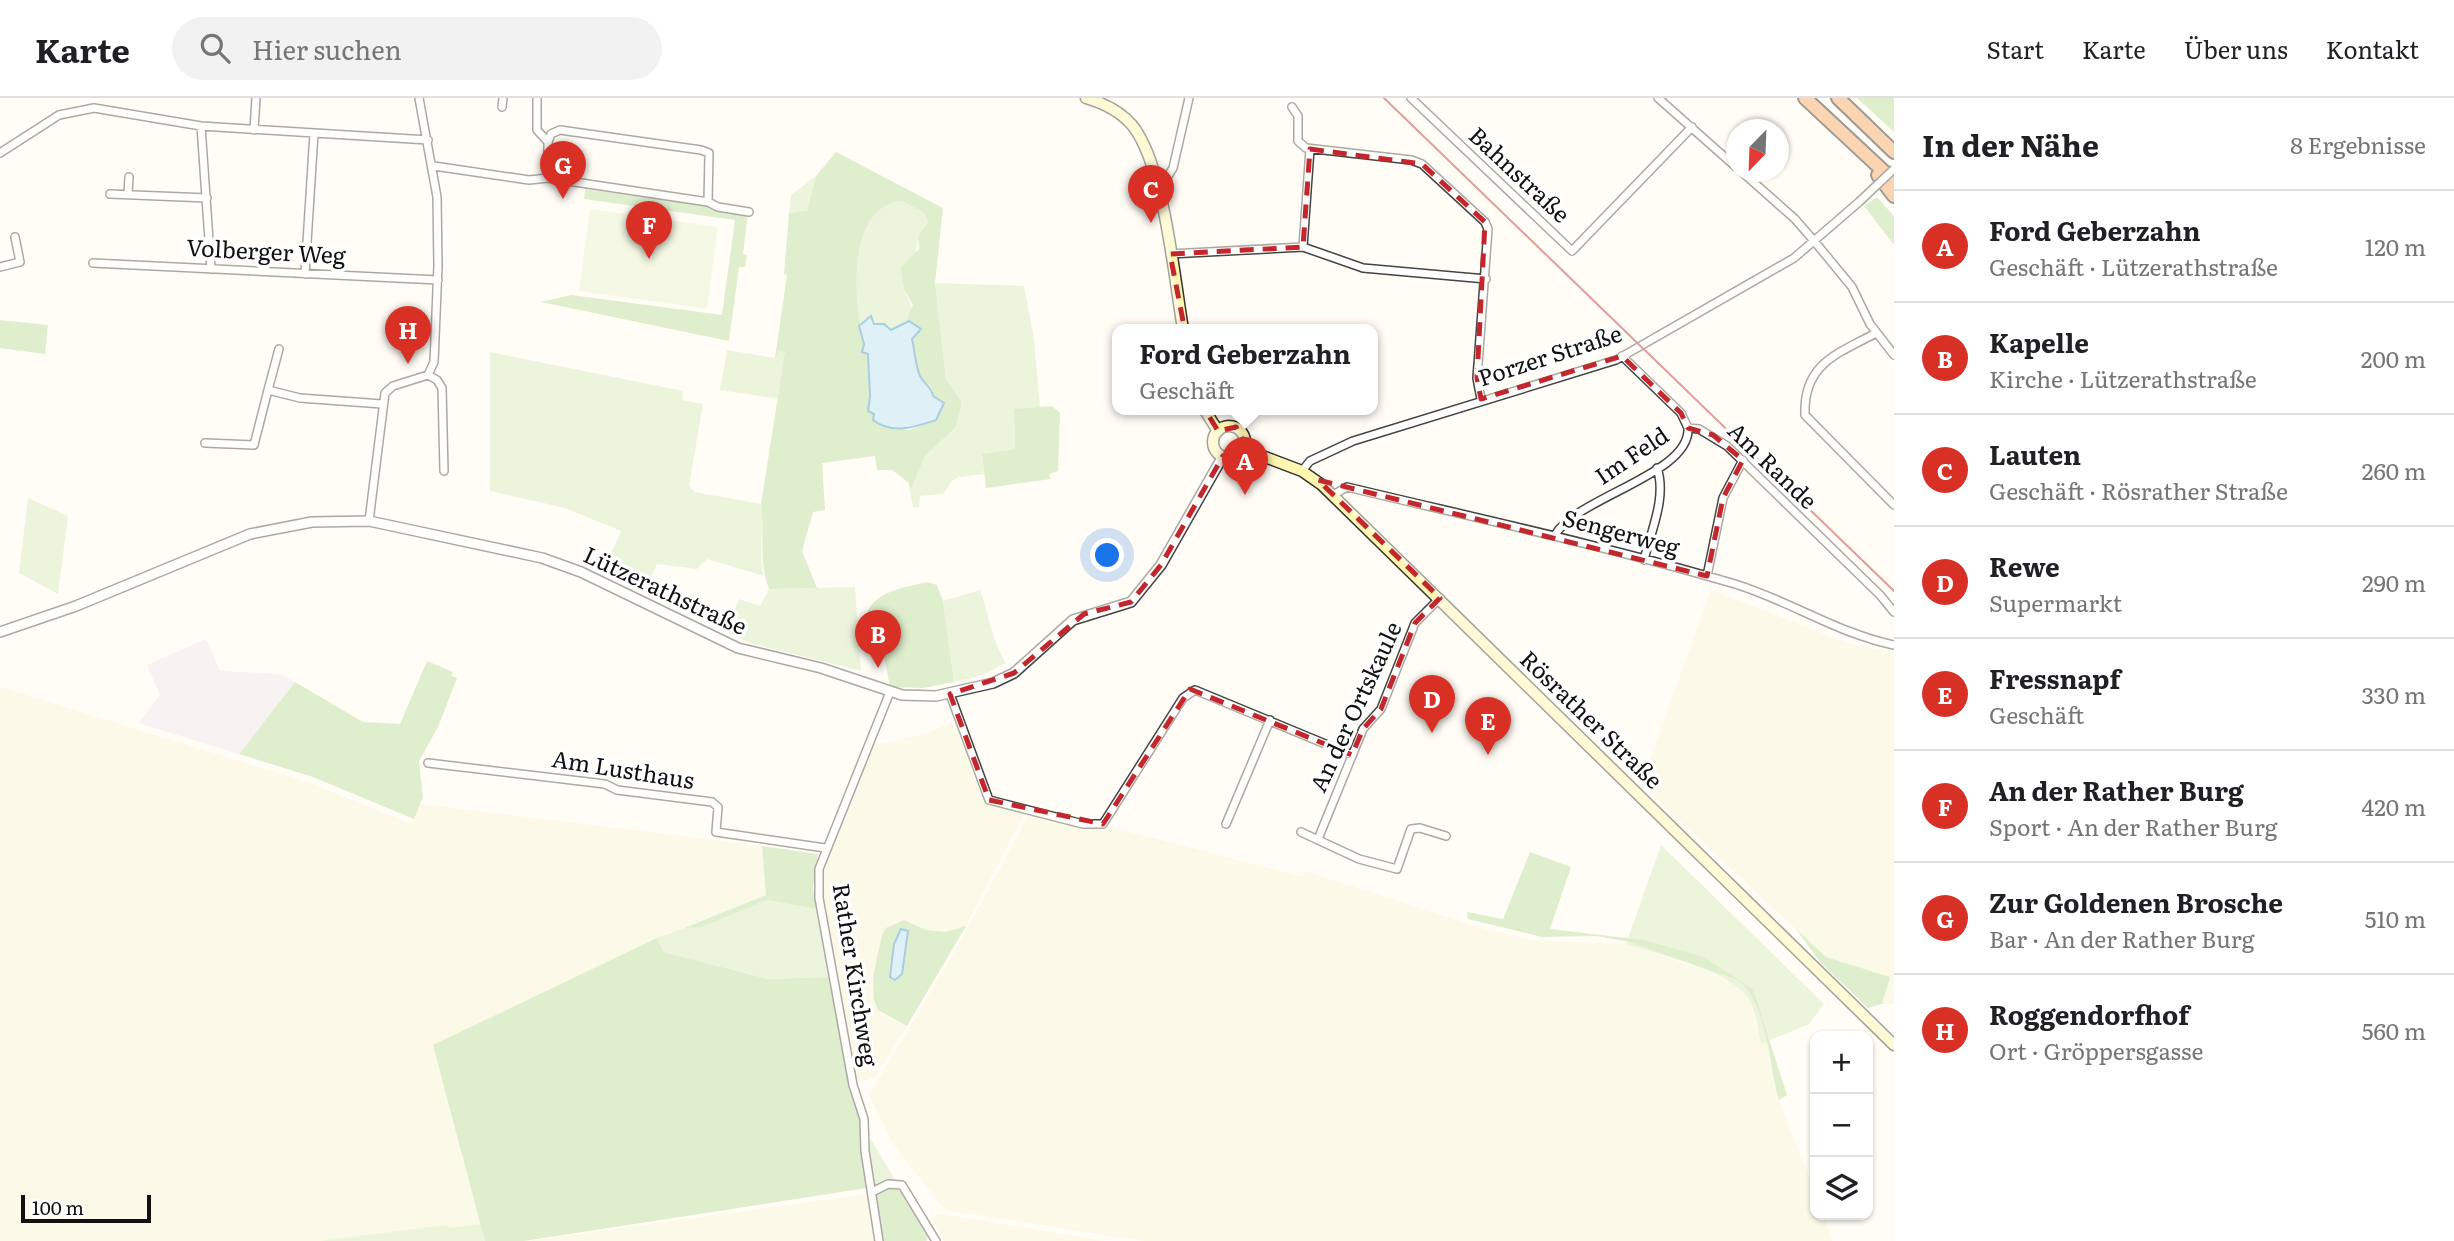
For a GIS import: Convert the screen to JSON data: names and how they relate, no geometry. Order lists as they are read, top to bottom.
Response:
{
  "streets": {
    "main road": ["Rösrather Straße"],
    "street": [
      "Bahnstraße",
      "Volberger Weg",
      "Porzer Straße",
      "Im Feld",
      "Am Rande",
      "Sengerweg",
      "Lützerathstraße",
      "An der Ortskaule",
      "Am Lusthaus",
      "Rather Kirchweg"
    ]
  },
  "crossings": [
    ["Porzer Straße", "Rösrather Straße"],
    ["Im Feld", "Am Rande"],
    ["Im Feld", "Sengerweg"],
    ["Sengerweg", "Rösrather Straße"],
    ["Lützerathstraße", "Rösrather Straße"],
    ["Lützerathstraße", "Rather Kirchweg"],
    ["An der Ortskaule", "Rösrather Straße"],
    ["Am Lusthaus", "Rather Kirchweg"]
  ],
  "scale_bar": "100 m",
  "north": "bottom left",
  "page": {
    "header": "Karte",
    "search": "Hier suchen",
    "nav": [
      "Start",
      "Karte",
      "Über uns",
      "Kontakt"
    ],
    "heading": ["In der Nähe", "8 Ergebnisse"],
    "pins": [
      "G",
      "C",
      "F",
      "H",
      "A",
      "B",
      "D",
      "E"
    ],
    "list": [
      {
        "mark": "A",
        "name": "Ford Geberzahn",
        "note": "Geschäft · Lützerathstraße",
        "value": "120 m"
      },
      {
        "mark": "B",
        "name": "Kapelle",
        "note": "Kirche · Lützerathstraße",
        "value": "200 m"
      },
      {
        "mark": "C",
        "name": "Lauten",
        "note": "Geschäft · Rösrather Straße",
        "value": "260 m"
      },
      {
        "mark": "D",
        "name": "Rewe",
        "note": "Supermarkt",
        "value": "290 m"
      },
      {
        "mark": "E",
        "name": "Fressnapf",
        "note": "Geschäft",
        "value": "330 m"
      },
      {
        "mark": "F",
        "name": "An der Rather Burg",
        "note": "Sport · An der Rather Burg",
        "value": "420 m"
      },
      {
        "mark": "G",
        "name": "Zur Goldenen Brosche",
        "note": "Bar · An der Rather Burg",
        "value": "510 m"
      },
      {
        "mark": "H",
        "name": "Roggendorfhof",
        "note": "Ort · Gröppersgasse",
        "value": "560 m"
      }
    ],
    "popup": ["Ford Geberzahn", "Geschäft"],
    "map_buttons": ["+", "−"],
    "scale": "100 m"
  }
}
